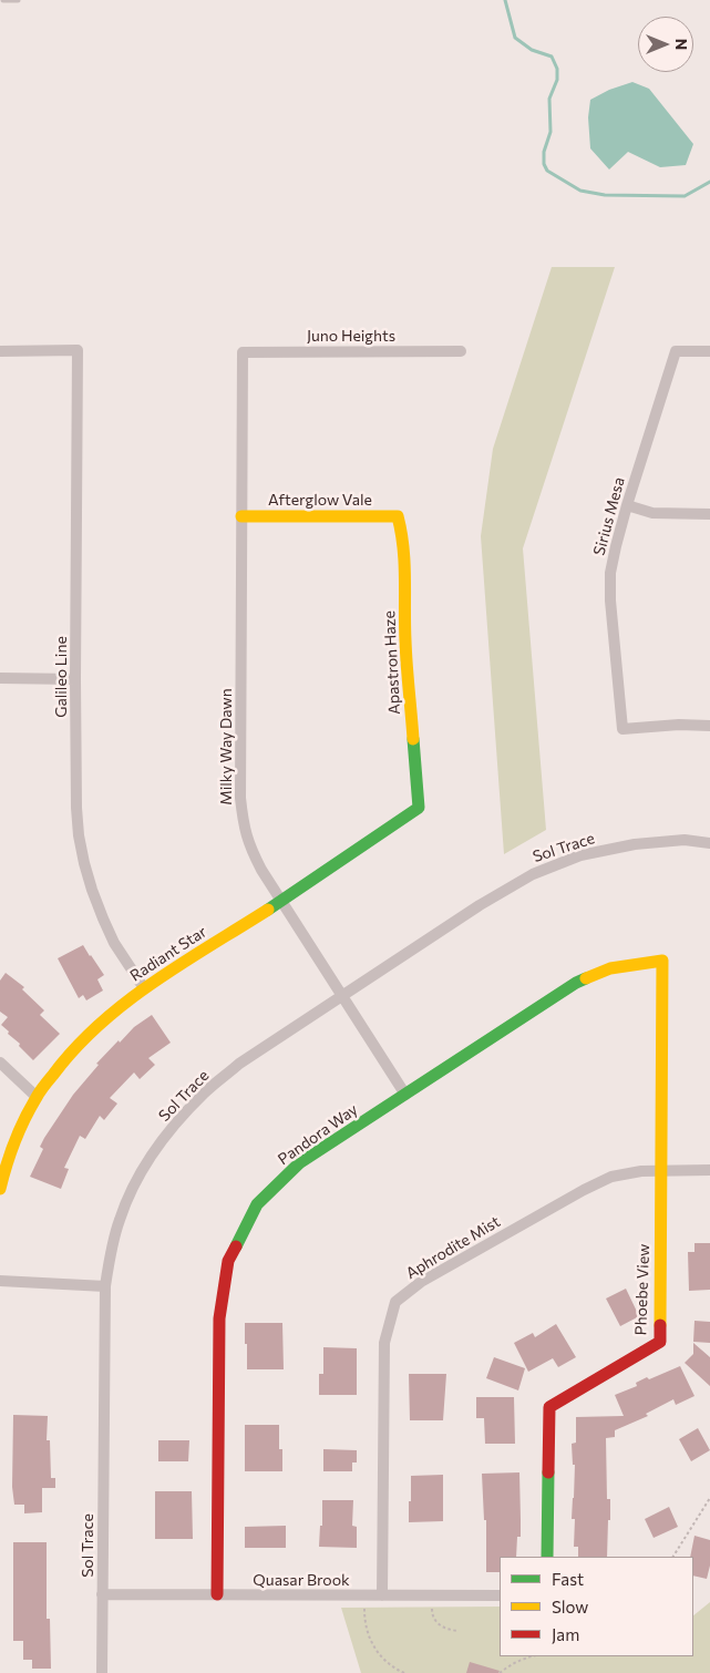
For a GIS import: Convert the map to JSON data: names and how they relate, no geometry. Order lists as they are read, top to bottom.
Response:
{
  "streets": {
    "street": [
      "Juno Heights",
      "Afterglow Vale",
      "Sirius Mesa",
      "Apastron Haze",
      "Galileo Line",
      "Milky Way Dawn",
      "Sol Trace",
      "Radiant Star",
      "Pandora Way",
      "Aphrodite Mist",
      "Phoebe View",
      "Quasar Brook"
    ]
  },
  "crossings": [
    ["Juno Heights", "Milky Way Dawn"],
    ["Afterglow Vale", "Apastron Haze"],
    ["Afterglow Vale", "Milky Way Dawn"],
    ["Apastron Haze", "Radiant Star"],
    ["Galileo Line", "Radiant Star"],
    ["Milky Way Dawn", "Sol Trace"],
    ["Milky Way Dawn", "Radiant Star"],
    ["Milky Way Dawn", "Pandora Way"],
    ["Sol Trace", "Quasar Brook"],
    ["Pandora Way", "Phoebe View"],
    ["Pandora Way", "Quasar Brook"],
    ["Aphrodite Mist", "Phoebe View"],
    ["Aphrodite Mist", "Quasar Brook"]
  ],
  "legend": ["Fast", "Slow", "Jam"],
  "north": "right"
}
